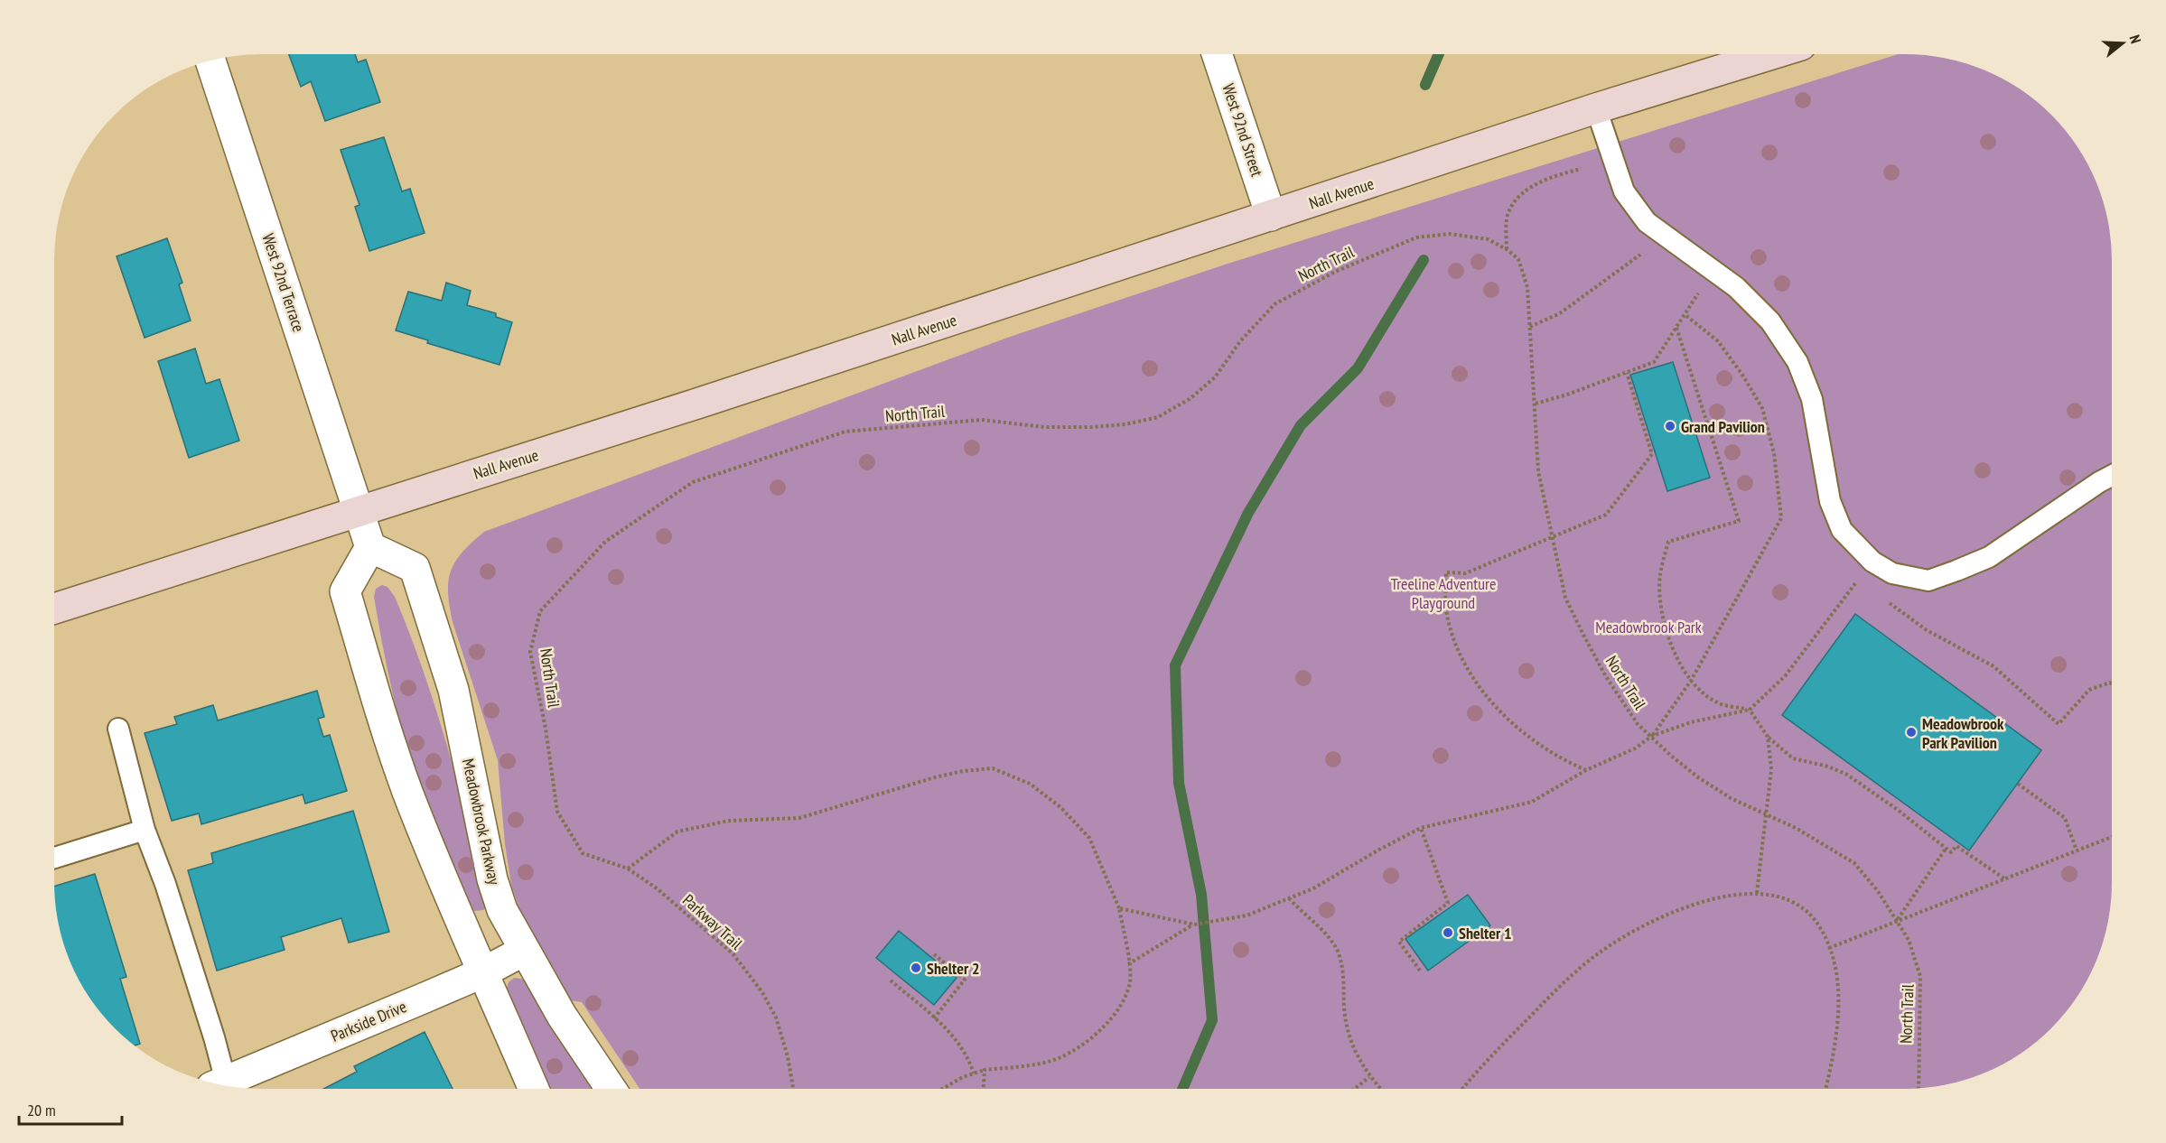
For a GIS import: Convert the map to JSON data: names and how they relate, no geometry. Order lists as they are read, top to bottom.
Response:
{
  "streets": {
    "main road": ["Nall Avenue"],
    "street": [
      "West 92nd Street",
      "West 92nd Terrace",
      "Meadowbrook Parkway",
      "Parkside Drive"
    ],
    "path": ["North Trail", "Parkway Trail"]
  },
  "crossings": [
    ["West 92nd Street", "Nall Avenue"],
    ["Nall Avenue", "West 92nd Terrace"],
    ["North Trail", "Parkway Trail"],
    ["Meadowbrook Parkway", "Parkside Drive"]
  ],
  "parks": ["Treeline Adventure Playground", "Meadowbrook Park"],
  "places": [
    "Grand Pavilion",
    "Meadowbrook Park Pavilion",
    "Shelter 1",
    "Shelter 2"
  ],
  "scale_bar": "20 m",
  "north": "right"
}
